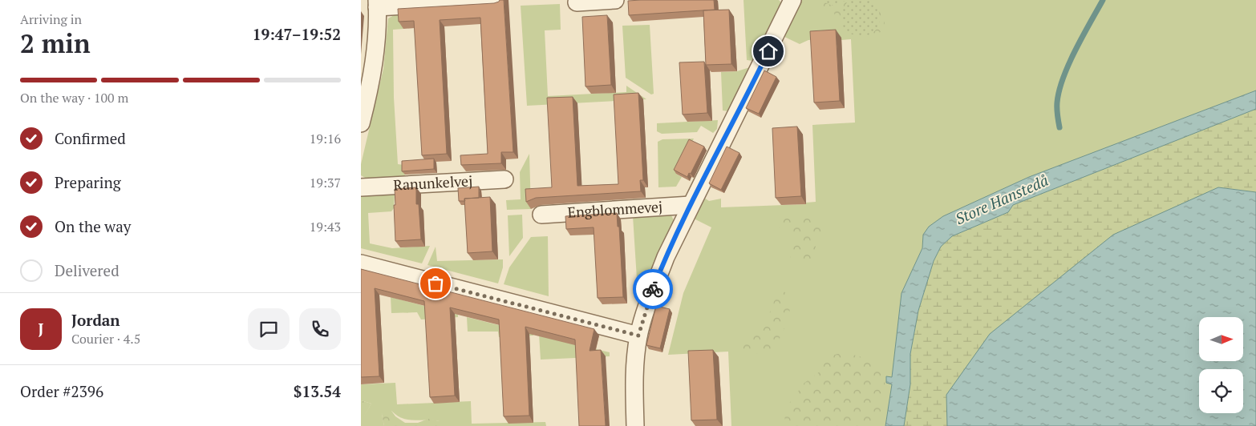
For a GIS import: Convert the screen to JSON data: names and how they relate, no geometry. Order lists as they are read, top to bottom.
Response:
{
  "streets": {
    "street": ["Ranunkelvej", "Engblommevej"]
  },
  "water": ["Store Hanstedå"],
  "north": "right",
  "page": {
    "heading": ["2 min", "Arriving in", "19:47–19:52"],
    "panel": [
      "Jordan",
      "Courier · 4.5",
      "Order #2396",
      "$13.54"
    ],
    "bar": "On the way · 100 m",
    "list": [
      ["Confirmed", "19:16"],
      ["Preparing", "19:37"],
      ["On the way", "19:43"],
      "Delivered"
    ],
    "round": "J"
  }
}
